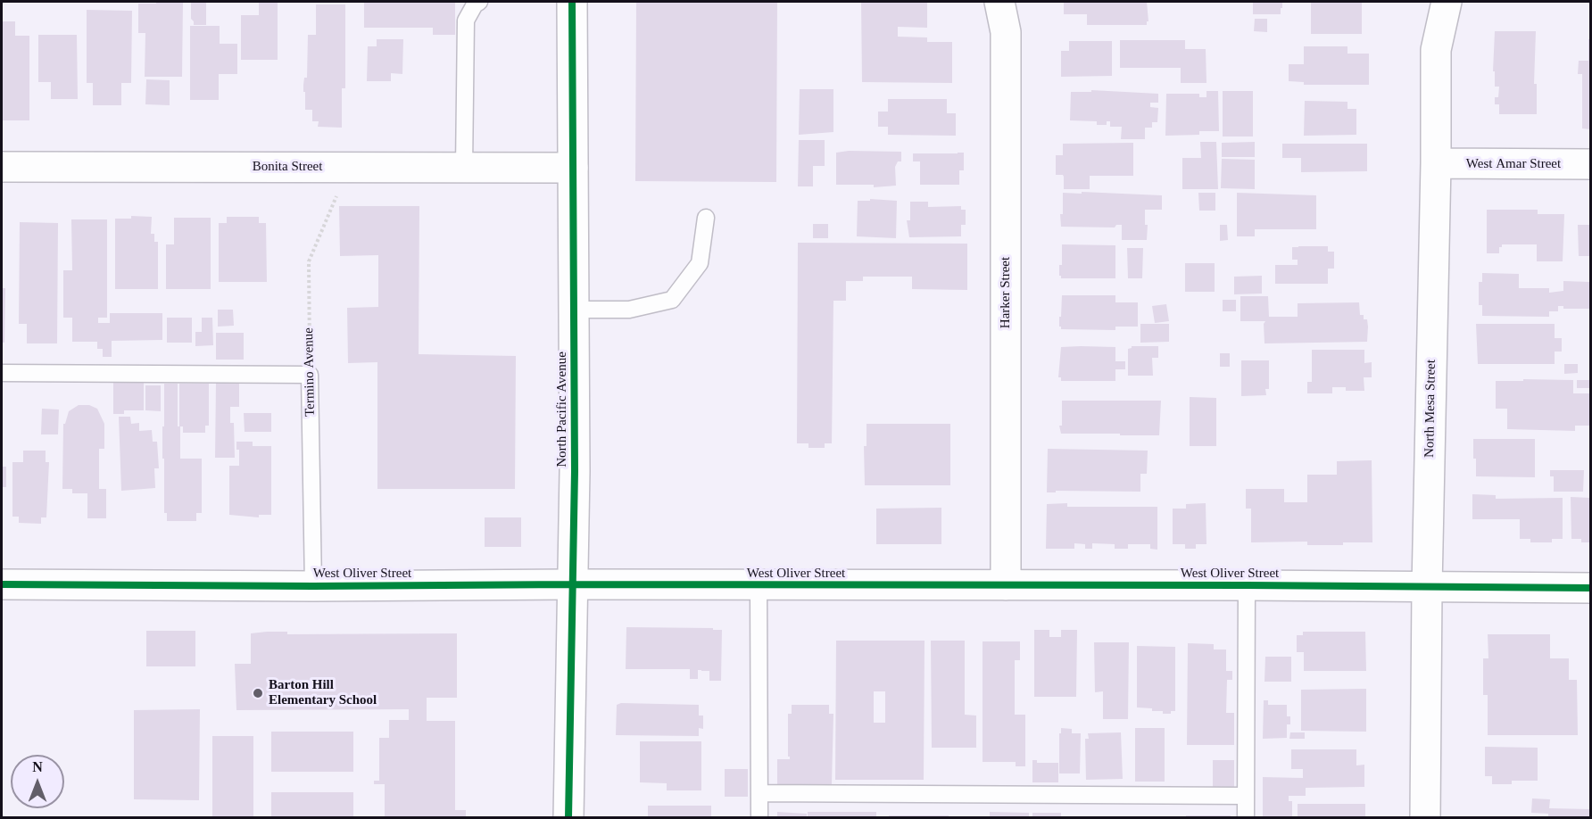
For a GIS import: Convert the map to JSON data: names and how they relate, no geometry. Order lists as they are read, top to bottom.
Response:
{
  "streets": {
    "street": [
      "West Amar Street",
      "Bonita Street",
      "Harker Street",
      "North Mesa Street",
      "North Pacific Avenue",
      "West Oliver Street"
    ],
    "lane": ["Termino Avenue"]
  },
  "crossings": [
    ["West Amar Street", "North Mesa Street"],
    ["Bonita Street", "Termino Avenue"],
    ["Bonita Street", "North Pacific Avenue"],
    ["Harker Street", "West Oliver Street"],
    ["Termino Avenue", "West Oliver Street"],
    ["North Mesa Street", "West Oliver Street"],
    ["North Pacific Avenue", "West Oliver Street"]
  ],
  "places": ["Barton Hill Elementary School"],
  "north": "top"
}
